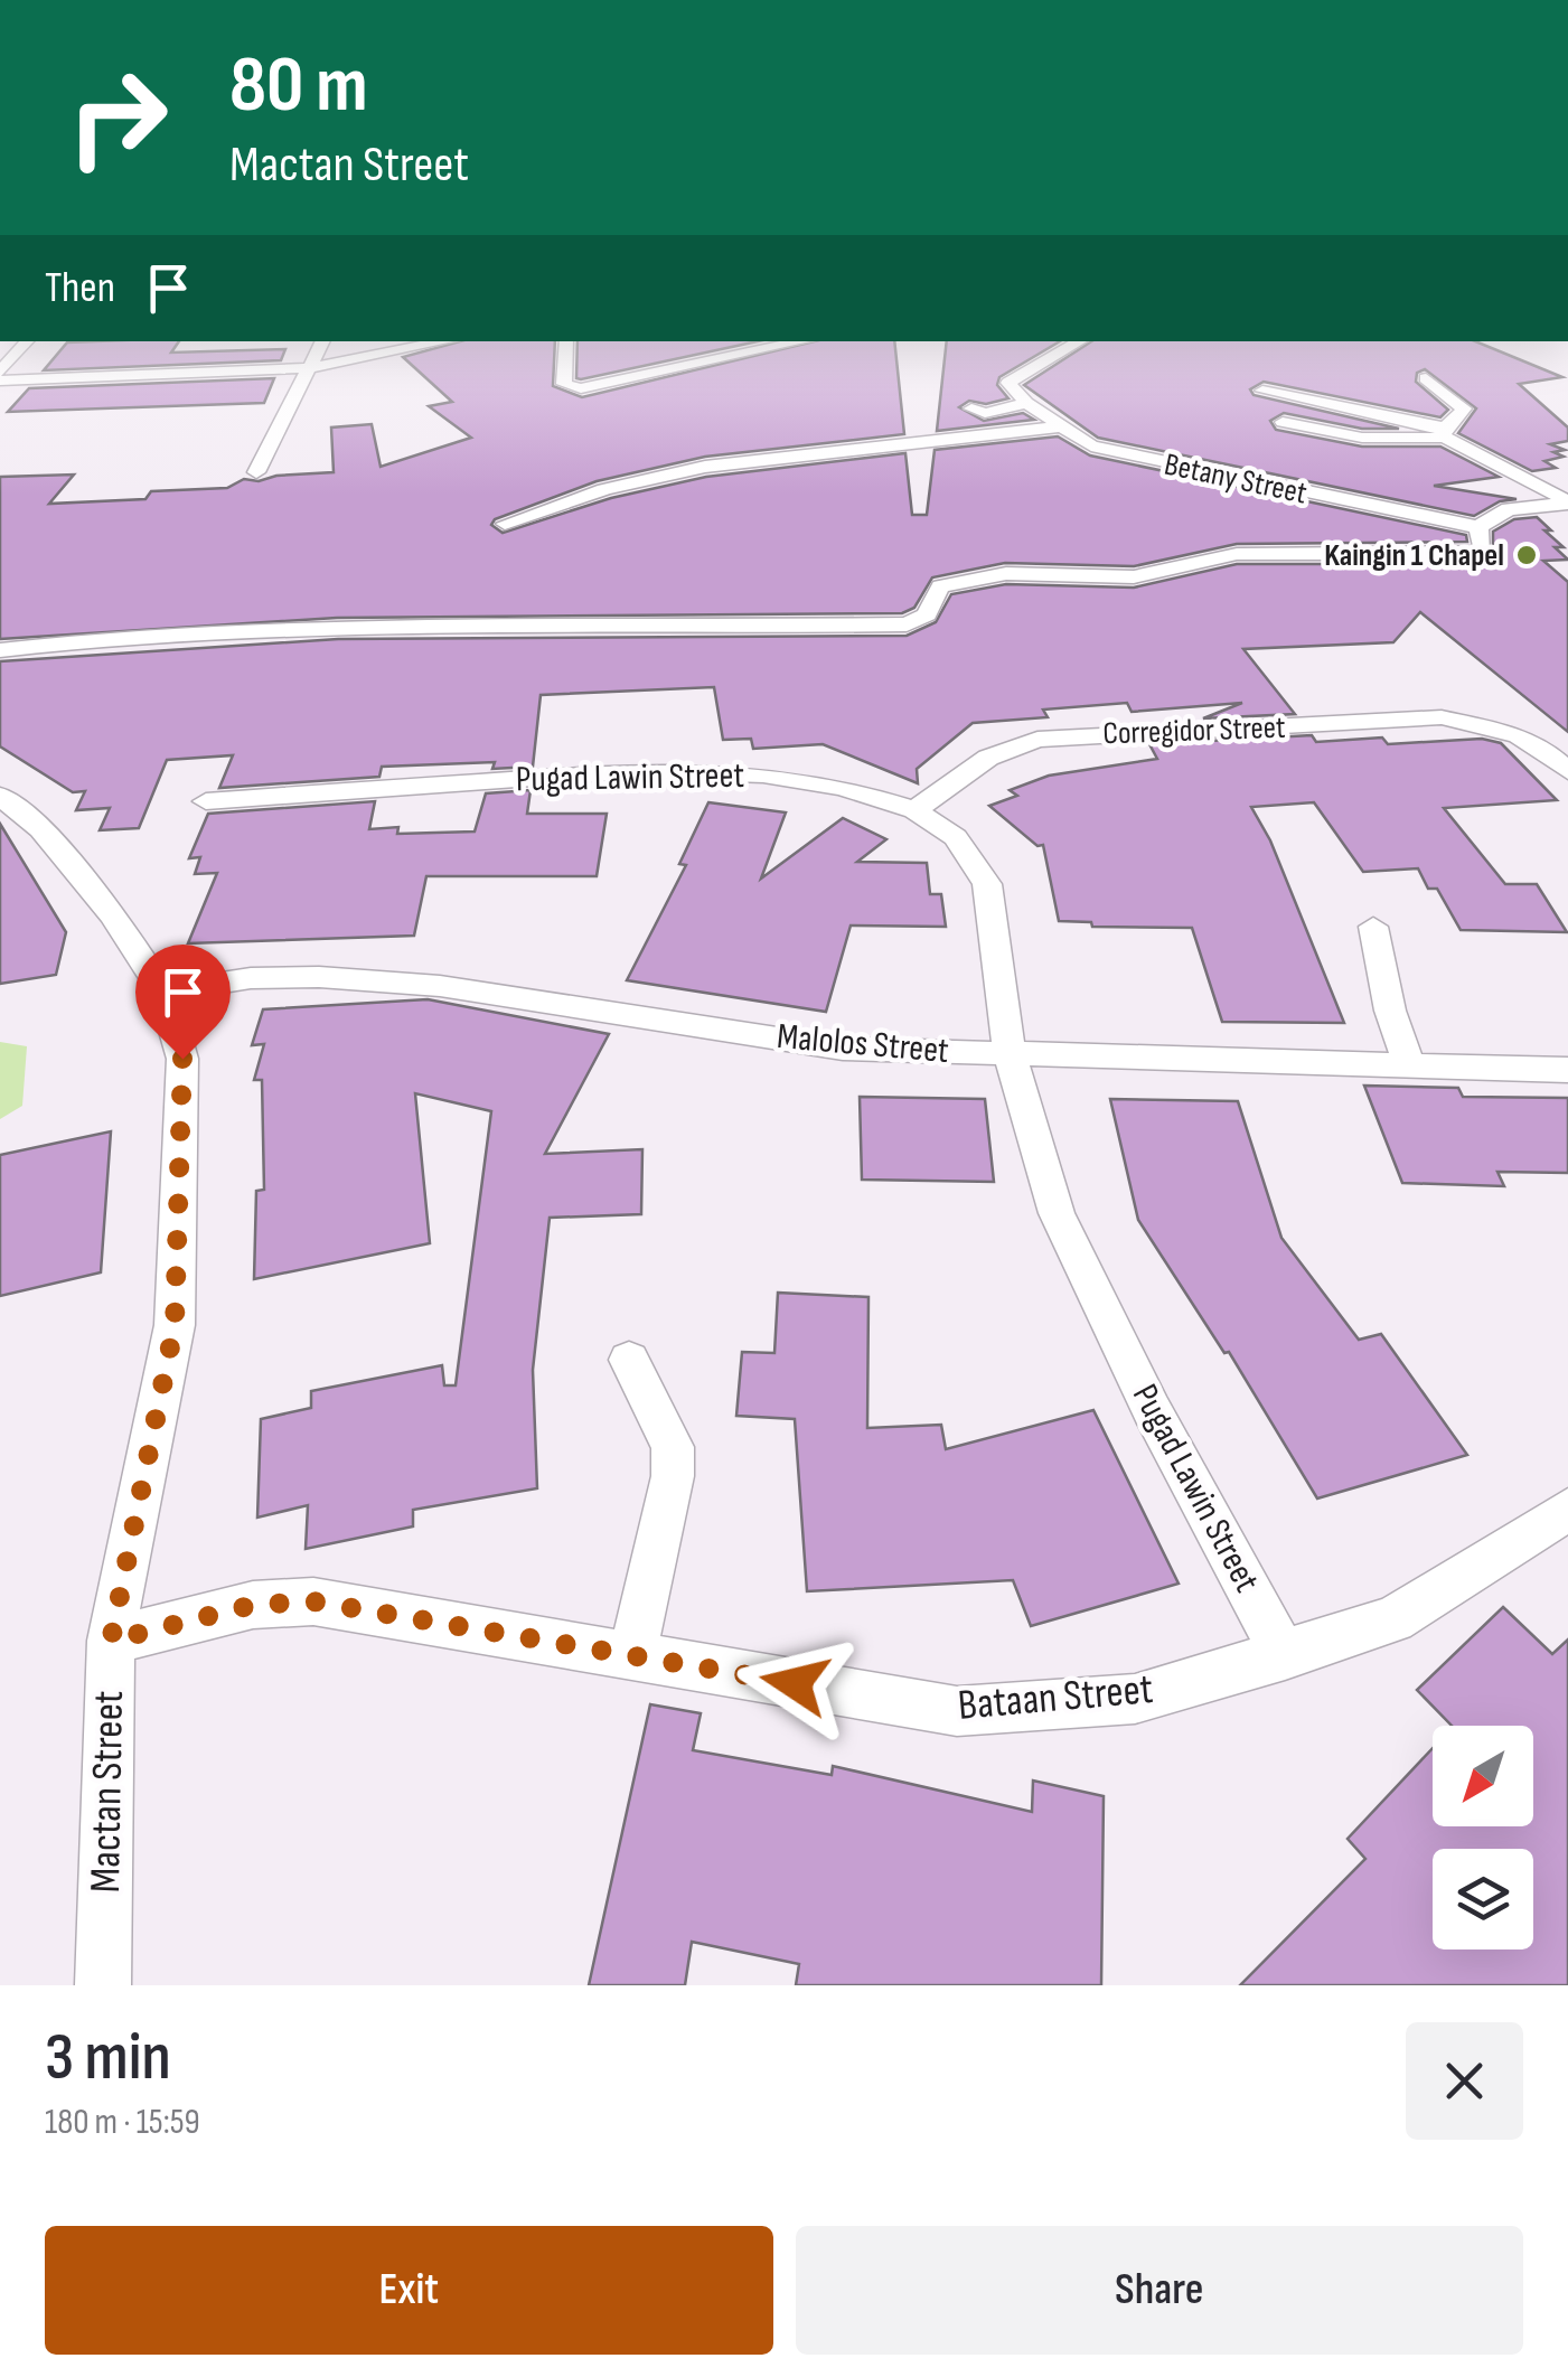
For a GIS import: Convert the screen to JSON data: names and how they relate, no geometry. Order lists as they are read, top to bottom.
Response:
{
  "streets": {
    "street": [
      "Betany Street",
      "Corregidor Street",
      "Pugad Lawin Street",
      "Malolos Street",
      "Bataan Street",
      "Mactan Street"
    ]
  },
  "crossings": [
    ["Corregidor Street", "Pugad Lawin Street"],
    ["Pugad Lawin Street", "Malolos Street"],
    ["Pugad Lawin Street", "Bataan Street"],
    ["Malolos Street", "Mactan Street"],
    ["Bataan Street", "Mactan Street"]
  ],
  "places": ["Kaingin 1 Chapel"],
  "north": "bottom left",
  "page": {
    "turn": ["80 m", "Mactan Street"],
    "then": "Then",
    "heading": ["3 min", "180 m · 15:59"],
    "buttons": ["Exit", "Share"]
  }
}
